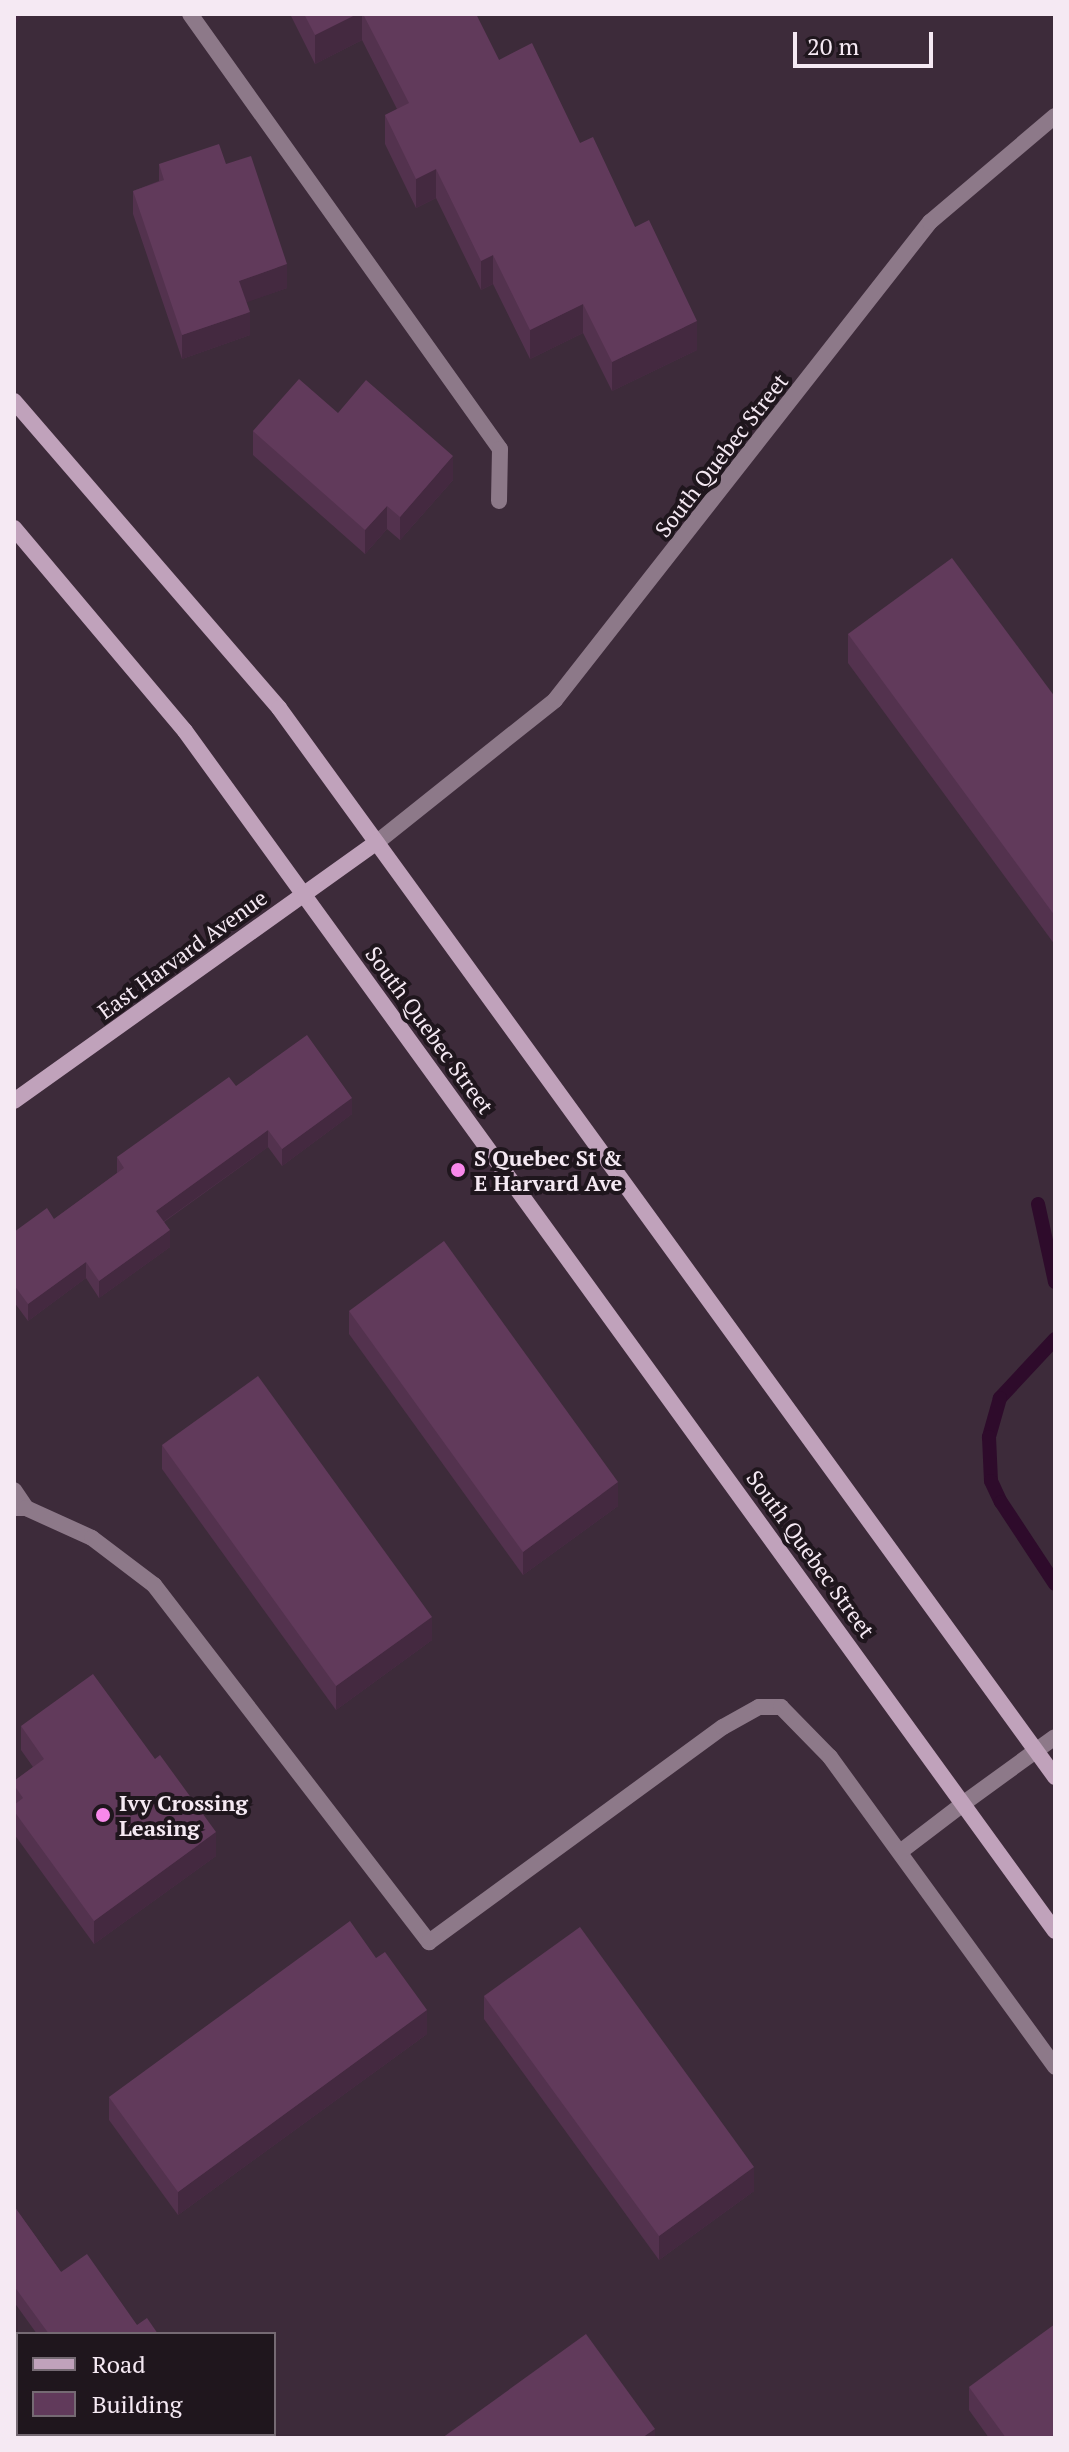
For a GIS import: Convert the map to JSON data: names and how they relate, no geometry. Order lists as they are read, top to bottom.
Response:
{
  "streets": {
    "main road": ["South Quebec Street", "East Harvard Avenue"]
  },
  "crossings": [
    ["South Quebec Street", "East Harvard Avenue"]
  ],
  "places": ["S Quebec St & E Harvard Ave", "Ivy Crossing Leasing"],
  "legend": ["Road", "Building"],
  "scale_bar": "20 m"
}
